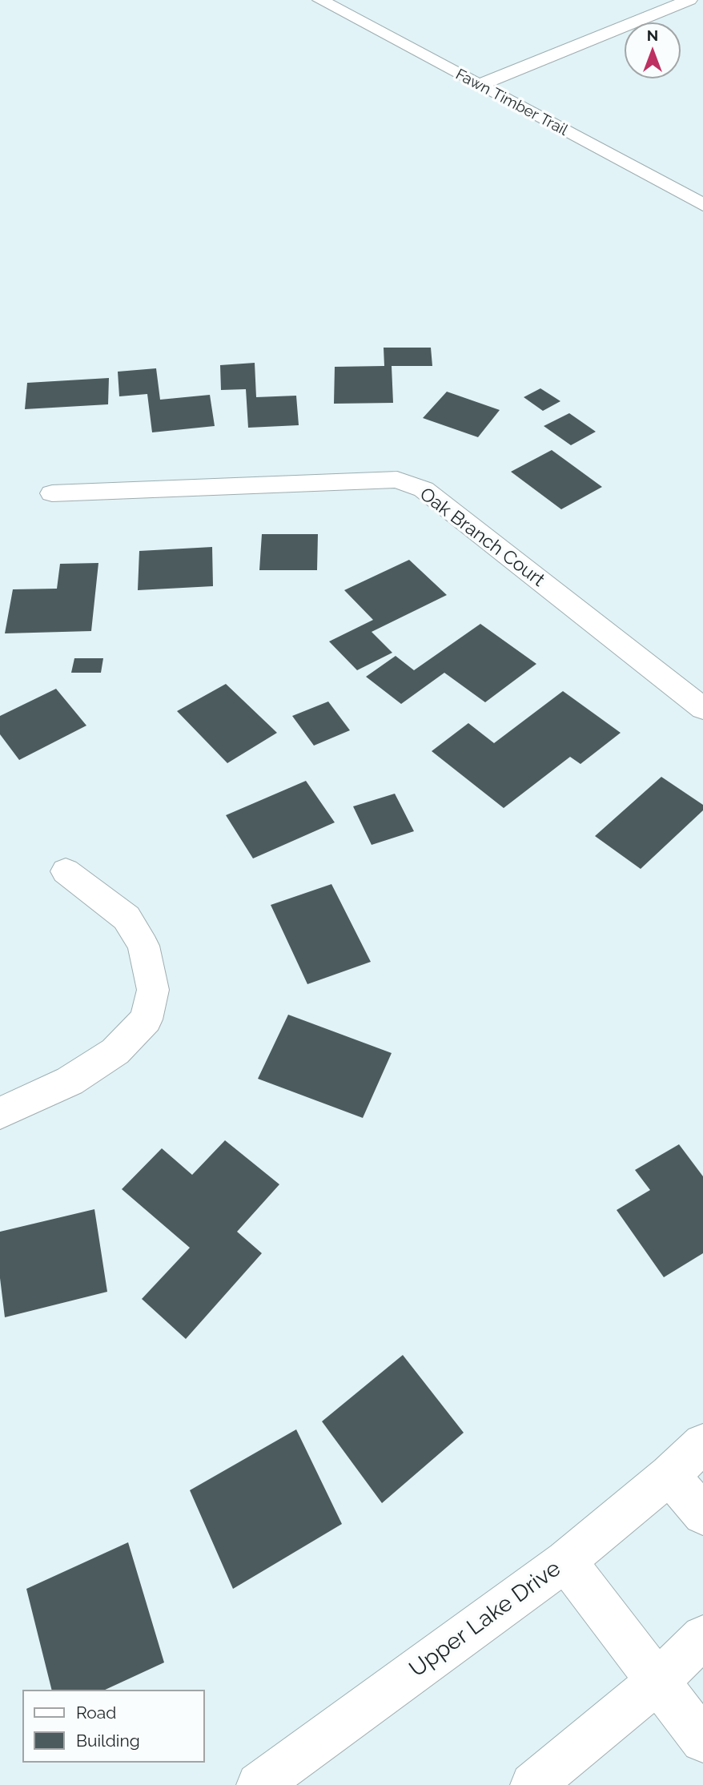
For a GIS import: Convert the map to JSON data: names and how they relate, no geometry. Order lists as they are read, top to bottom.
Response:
{
  "streets": {
    "street": ["Fawn Timber Trail", "Oak Branch Court", "Upper Lake Drive"]
  },
  "legend": ["Road", "Building"],
  "north": "top"
}
